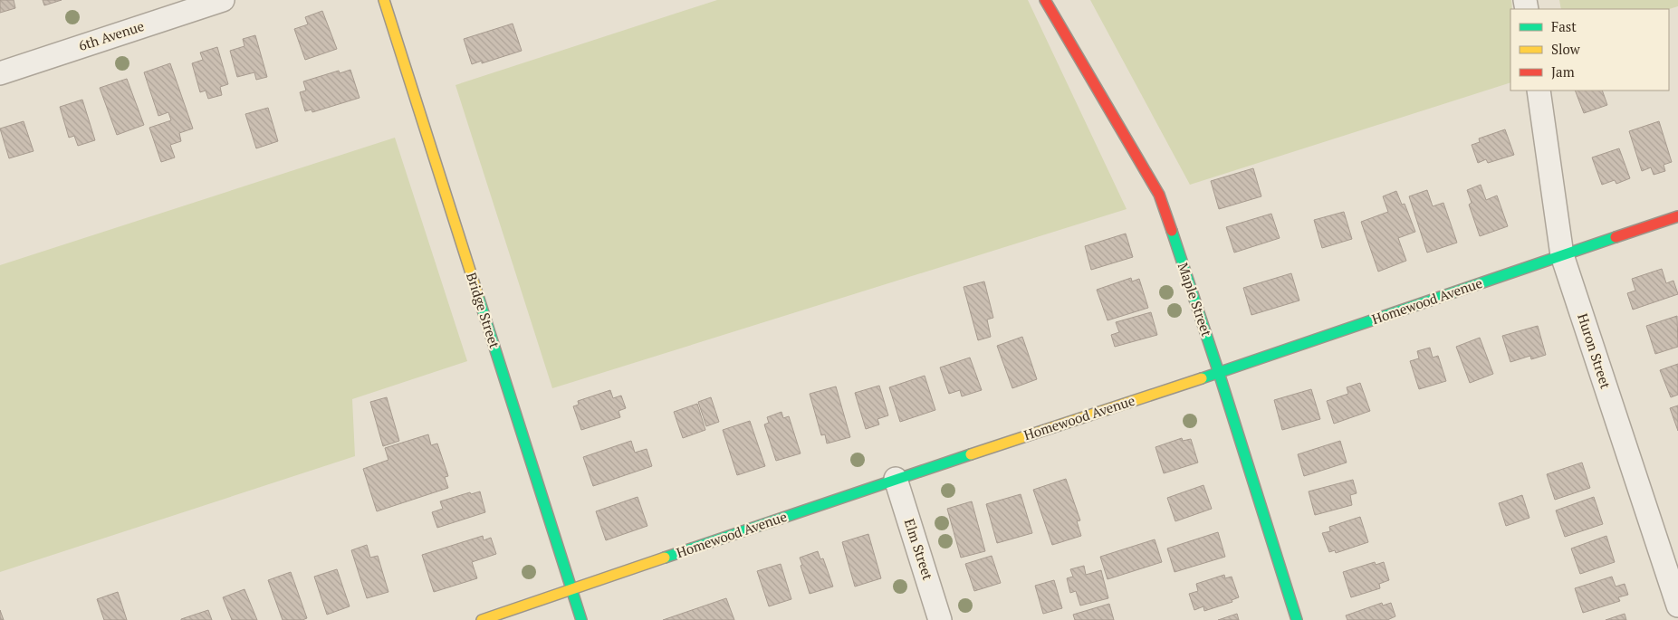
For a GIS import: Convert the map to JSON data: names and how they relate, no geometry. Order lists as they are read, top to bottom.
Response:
{
  "streets": {
    "street": [
      "6th Avenue",
      "Maple Street",
      "Homewood Avenue",
      "Bridge Street",
      "Huron Street",
      "Elm Street"
    ]
  },
  "crossings": [
    ["Maple Street", "Homewood Avenue"],
    ["Homewood Avenue", "Bridge Street"],
    ["Homewood Avenue", "Huron Street"],
    ["Homewood Avenue", "Elm Street"]
  ],
  "legend": ["Fast", "Slow", "Jam"]
}
